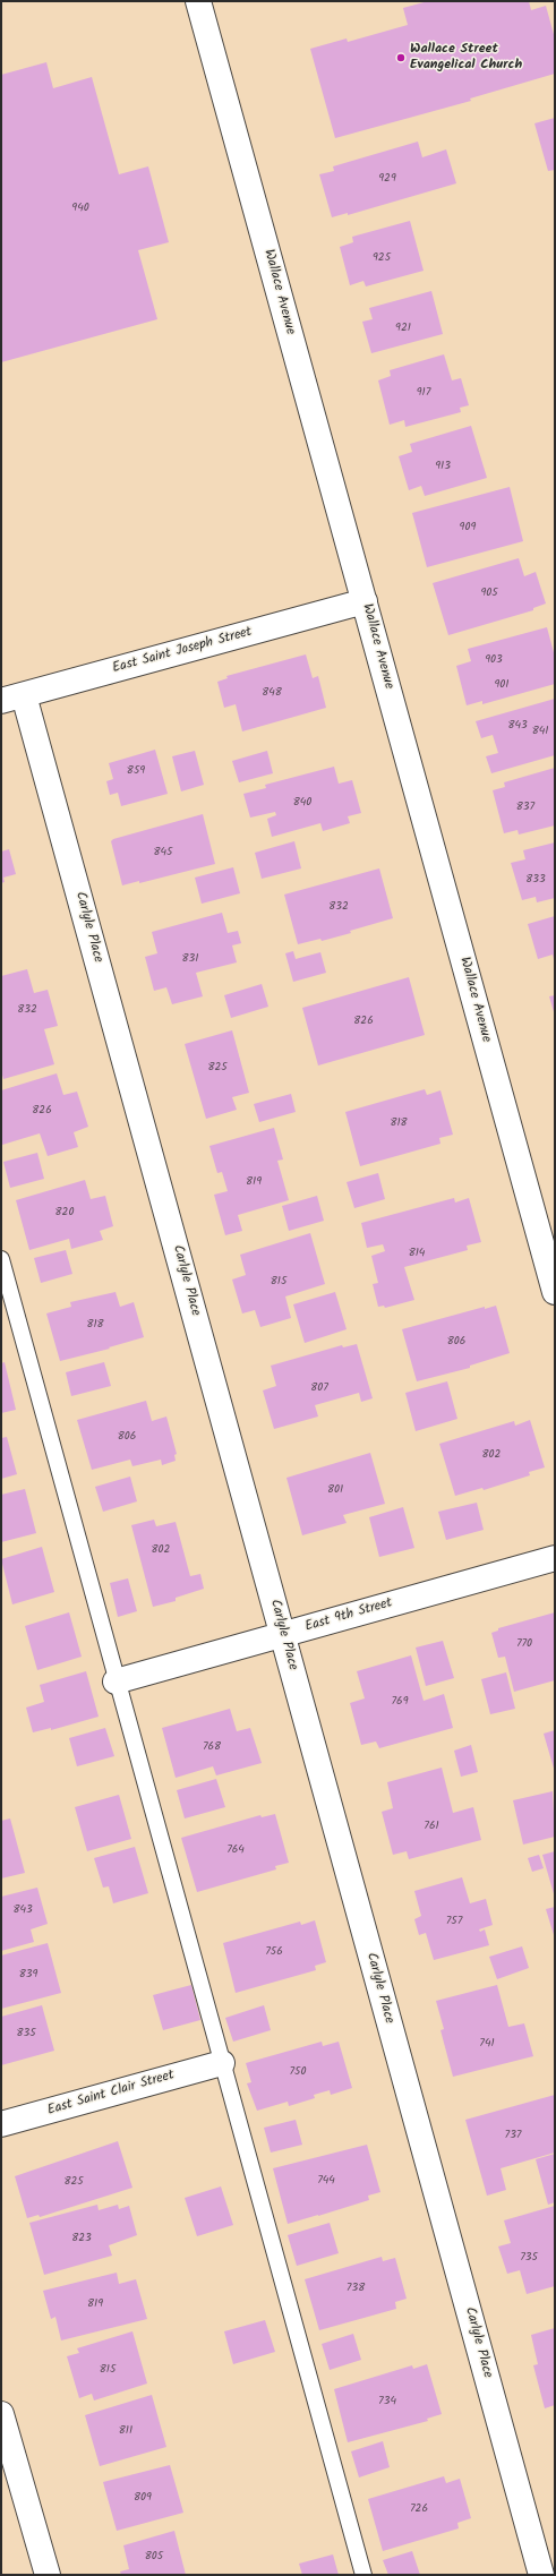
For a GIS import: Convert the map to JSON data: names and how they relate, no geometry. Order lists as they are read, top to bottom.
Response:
{
  "streets": {
    "street": [
      "Wallace Avenue",
      "East Saint Joseph Street",
      "Carlyle Place",
      "East 9th Street",
      "East Saint Clair Street"
    ]
  },
  "crossings": [
    ["Wallace Avenue", "East Saint Joseph Street"],
    ["East Saint Joseph Street", "Carlyle Place"],
    ["Carlyle Place", "East 9th Street"]
  ],
  "places": ["Wallace Street Evangelical Church"],
  "house_numbers": [
    "929",
    "940",
    "925",
    "921",
    "917",
    "913",
    "909",
    "905",
    "903",
    "901",
    "848",
    "843",
    "841",
    "859",
    "840",
    "837",
    "845",
    "833",
    "832",
    "831",
    "832",
    "826",
    "825",
    "826",
    "818",
    "819",
    "820",
    "814",
    "815",
    "818",
    "806",
    "807",
    "806",
    "802",
    "801",
    "802",
    "770",
    "769",
    "768",
    "761",
    "764",
    "843",
    "757",
    "756",
    "839",
    "835",
    "741",
    "750",
    "737",
    "744",
    "825",
    "823",
    "735",
    "738",
    "819",
    "815",
    "734",
    "811",
    "809",
    "726",
    "805"
  ]
}
